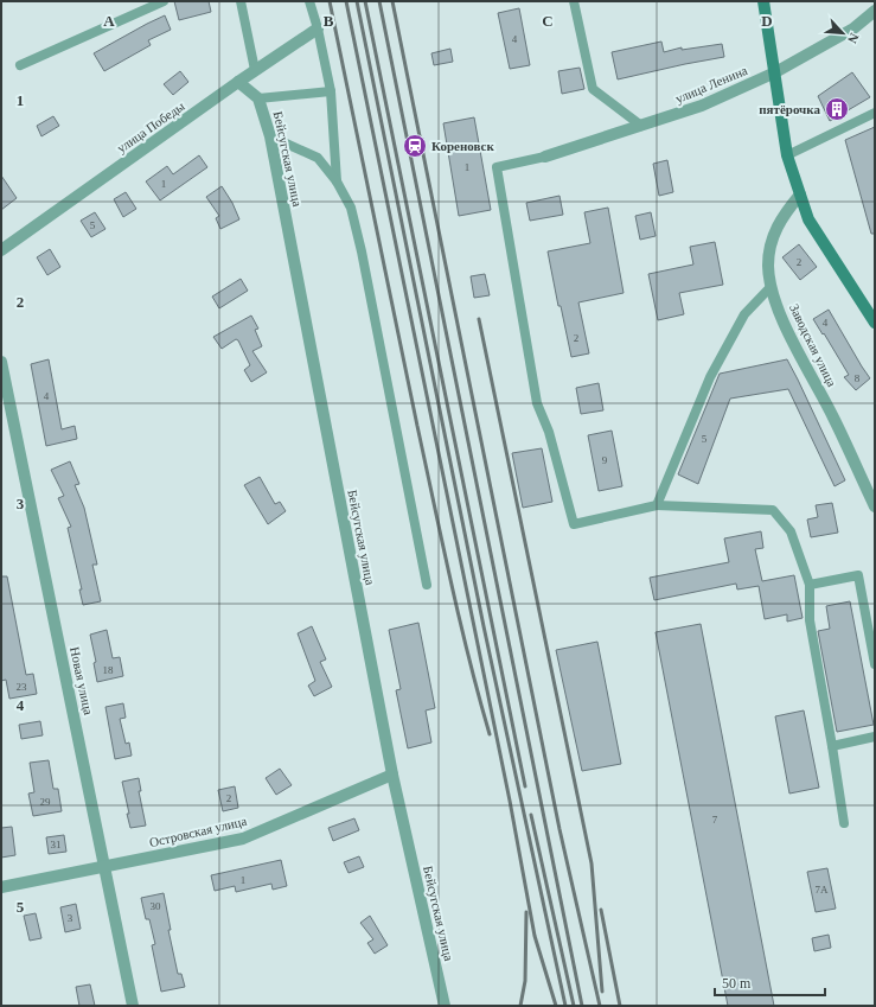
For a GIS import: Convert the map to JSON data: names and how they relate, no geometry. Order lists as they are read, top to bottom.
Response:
{
  "streets": {
    "street": [
      "улица Ленина",
      "улица Победы",
      "Бейсугская улица",
      "Заводская улица",
      "Новая улица",
      "Островская улица"
    ]
  },
  "crossings": [
    ["улица Победы", "Бейсугская улица"],
    ["Бейсугская улица", "Островская улица"],
    ["Новая улица", "Островская улица"]
  ],
  "places": {
    "building": ["пятёрочка"],
    "station": ["Кореновск"]
  },
  "house_numbers": [
    "4",
    "1",
    "1",
    "5",
    "2",
    "4",
    "2",
    "8",
    "4",
    "5",
    "9",
    "18",
    "23",
    "2",
    "29",
    "7",
    "31",
    "1",
    "7А",
    "30",
    "3"
  ],
  "scale_bar": "50 m",
  "north": "bottom right",
  "grid": {
    "columns": [
      "A",
      "B",
      "C",
      "D"
    ],
    "rows": [
      "1",
      "2",
      "3",
      "4",
      "5"
    ]
  }
}
